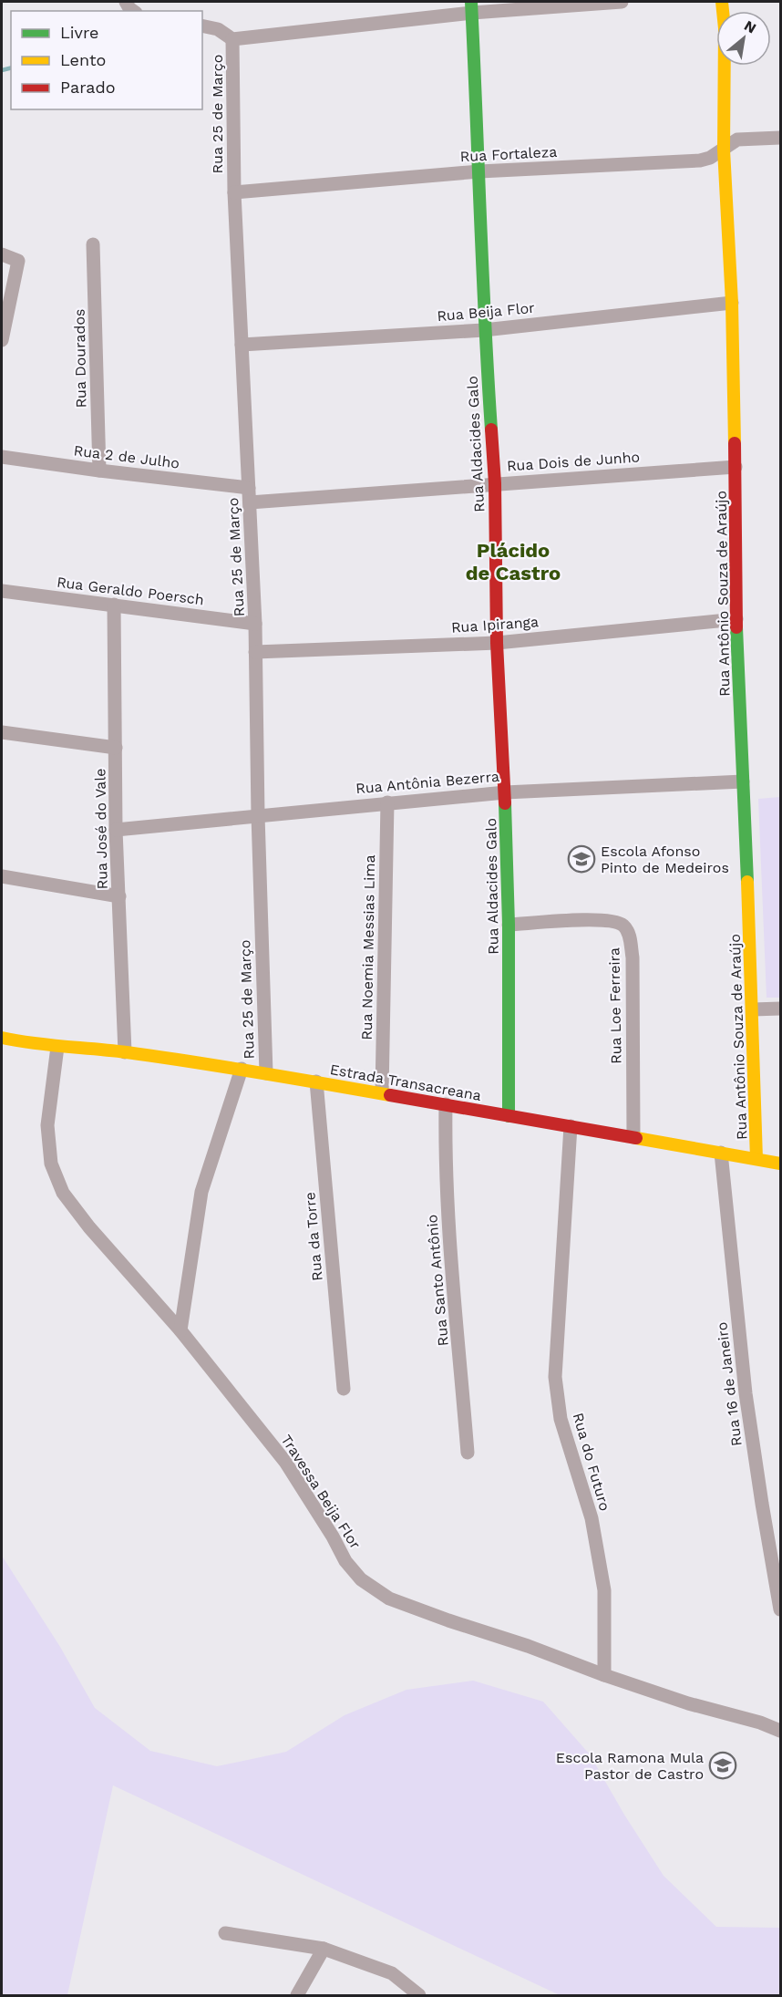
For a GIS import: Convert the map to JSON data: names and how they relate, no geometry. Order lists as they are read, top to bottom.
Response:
{
  "streets": {
    "street": [
      "Rua 25 de Março",
      "Rua Fortaleza",
      "Rua Beija Flor",
      "Rua Dourados",
      "Rua Aldacides Galo",
      "Rua 2 de Julho",
      "Rua Dois de Junho",
      "Rua Geraldo Poersch",
      "Rua Antônio Souza de Araújo",
      "Rua Ipiranga",
      "Rua Antônia Bezerra",
      "Rua José do Vale",
      "Rua Noemia Messias Lima",
      "Rua Loe Ferreira",
      "Estrada Transacreana",
      "Rua da Torre",
      "Rua Santo Antônio",
      "Rua 16 de Janeiro",
      "Rua do Futuro",
      "Travessa Beija Flor"
    ]
  },
  "crossings": [
    ["Rua 25 de Março", "Rua Fortaleza"],
    ["Rua 25 de Março", "Rua Beija Flor"],
    ["Rua 25 de Março", "Rua 2 de Julho"],
    ["Rua 25 de Março", "Rua Dois de Junho"],
    ["Rua 25 de Março", "Rua Geraldo Poersch"],
    ["Rua 25 de Março", "Rua Ipiranga"],
    ["Rua 25 de Março", "Rua Antônia Bezerra"],
    ["Rua 25 de Março", "Estrada Transacreana"],
    ["Rua Fortaleza", "Rua Aldacides Galo"],
    ["Rua Fortaleza", "Rua Antônio Souza de Araújo"],
    ["Rua Beija Flor", "Rua Aldacides Galo"],
    ["Rua Beija Flor", "Rua Antônio Souza de Araújo"],
    ["Rua Dourados", "Rua 2 de Julho"],
    ["Rua Aldacides Galo", "Rua Dois de Junho"],
    ["Rua Aldacides Galo", "Rua Ipiranga"],
    ["Rua Aldacides Galo", "Rua Antônia Bezerra"],
    ["Rua Aldacides Galo", "Rua Loe Ferreira"],
    ["Rua Aldacides Galo", "Estrada Transacreana"],
    ["Rua Dois de Junho", "Rua Antônio Souza de Araújo"],
    ["Rua Geraldo Poersch", "Rua José do Vale"],
    ["Rua Antônio Souza de Araújo", "Rua Ipiranga"],
    ["Rua Antônio Souza de Araújo", "Rua Antônia Bezerra"],
    ["Rua Antônio Souza de Araújo", "Estrada Transacreana"],
    ["Rua Antônia Bezerra", "Rua José do Vale"],
    ["Rua Antônia Bezerra", "Rua Noemia Messias Lima"],
    ["Rua José do Vale", "Estrada Transacreana"],
    ["Rua Noemia Messias Lima", "Estrada Transacreana"],
    ["Rua Loe Ferreira", "Estrada Transacreana"],
    ["Estrada Transacreana", "Rua da Torre"],
    ["Estrada Transacreana", "Rua Santo Antônio"],
    ["Estrada Transacreana", "Rua 16 de Janeiro"],
    ["Estrada Transacreana", "Rua do Futuro"],
    ["Estrada Transacreana", "Travessa Beija Flor"],
    ["Rua do Futuro", "Travessa Beija Flor"]
  ],
  "districts": ["Plácido de Castro"],
  "places": {
    "school or university": ["Escola Afonso Pinto de Medeiros", "Escola Ramona Mula Pastor de Castro"]
  },
  "legend": ["Livre", "Lento", "Parado"],
  "north": "top right"
}
